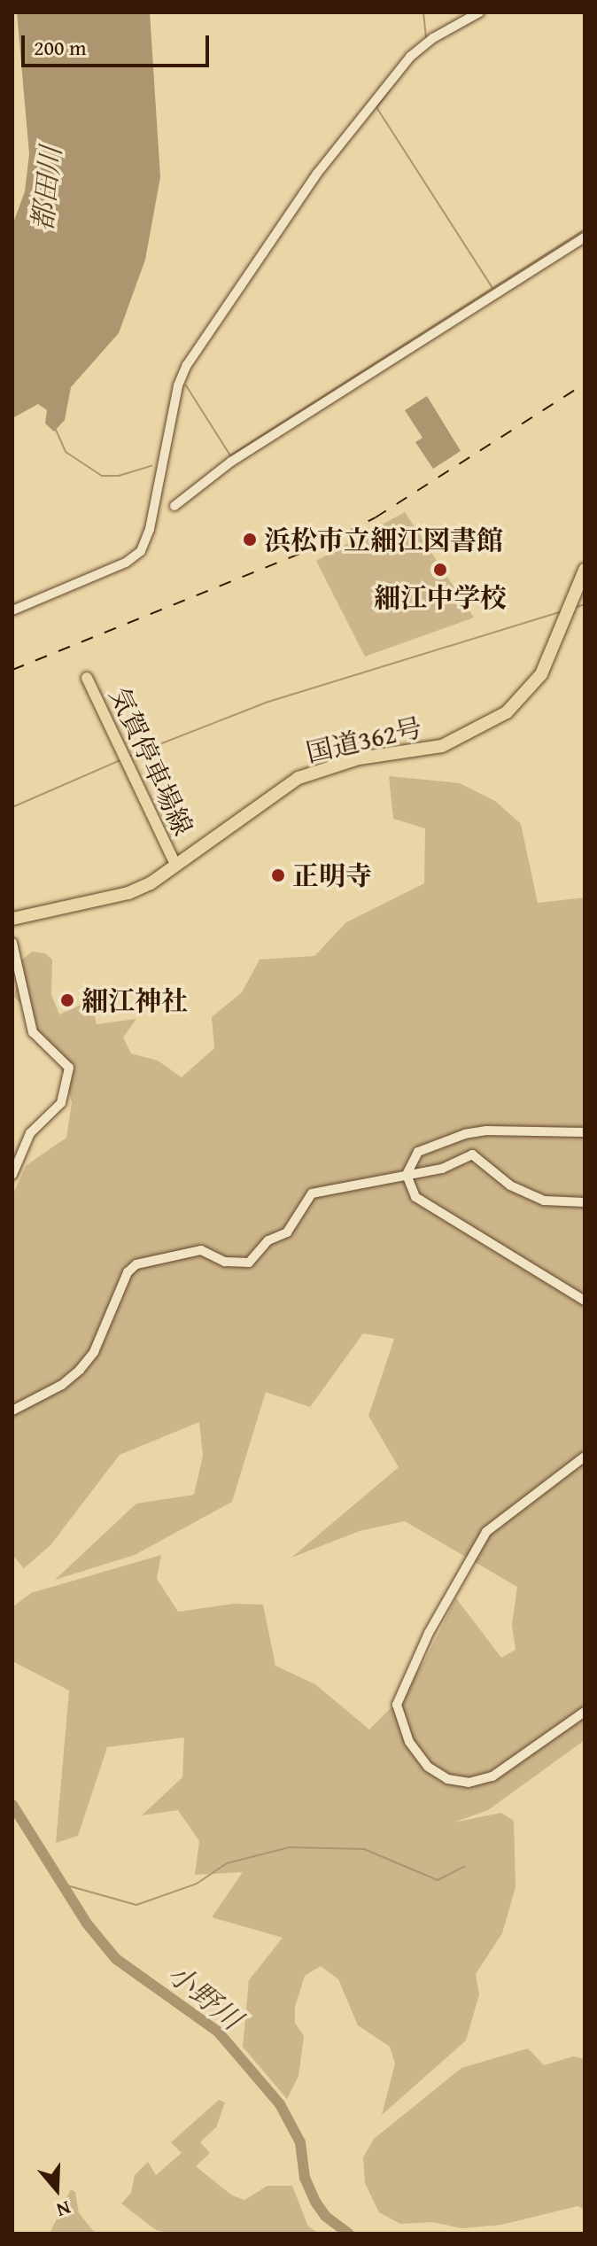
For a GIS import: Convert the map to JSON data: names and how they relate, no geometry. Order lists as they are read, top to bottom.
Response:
{
  "streets": {
    "highway": ["国道362号"],
    "main road": ["気賀停車場線"]
  },
  "crossings": [
    ["国道362号", "気賀停車場線"]
  ],
  "water": ["都田川", "小野川"],
  "places": [
    "浜松市立細江図書館",
    "細江中学校",
    "正明寺",
    "細江神社"
  ],
  "scale_bar": "200 m",
  "north": "bottom"
}
